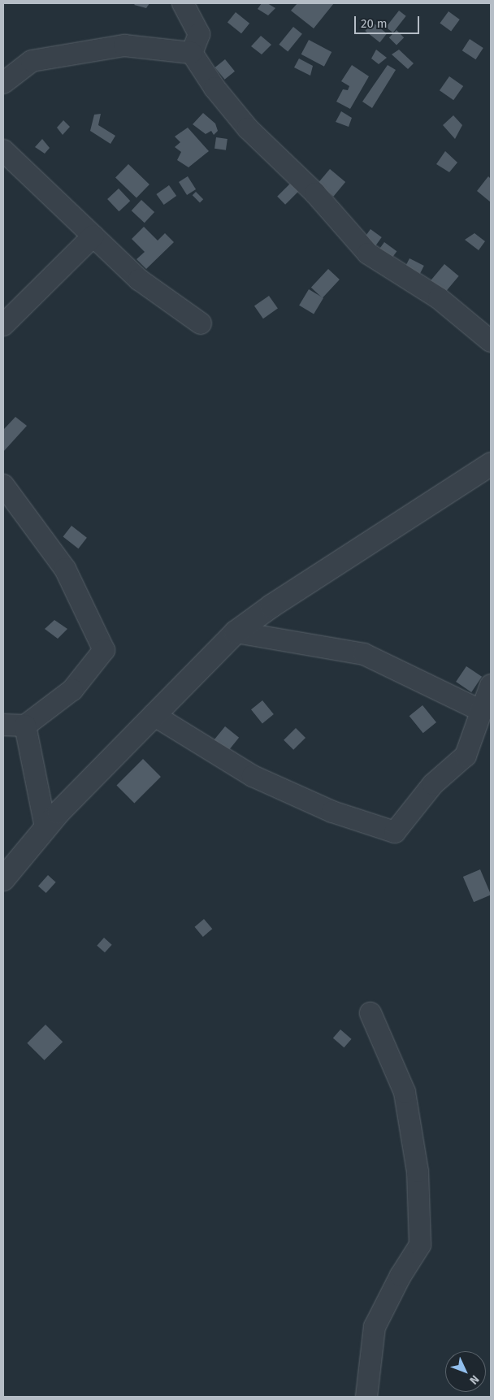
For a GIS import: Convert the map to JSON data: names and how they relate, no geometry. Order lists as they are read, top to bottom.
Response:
{
  "scale_bar": "20 m",
  "north": "bottom right"
}
